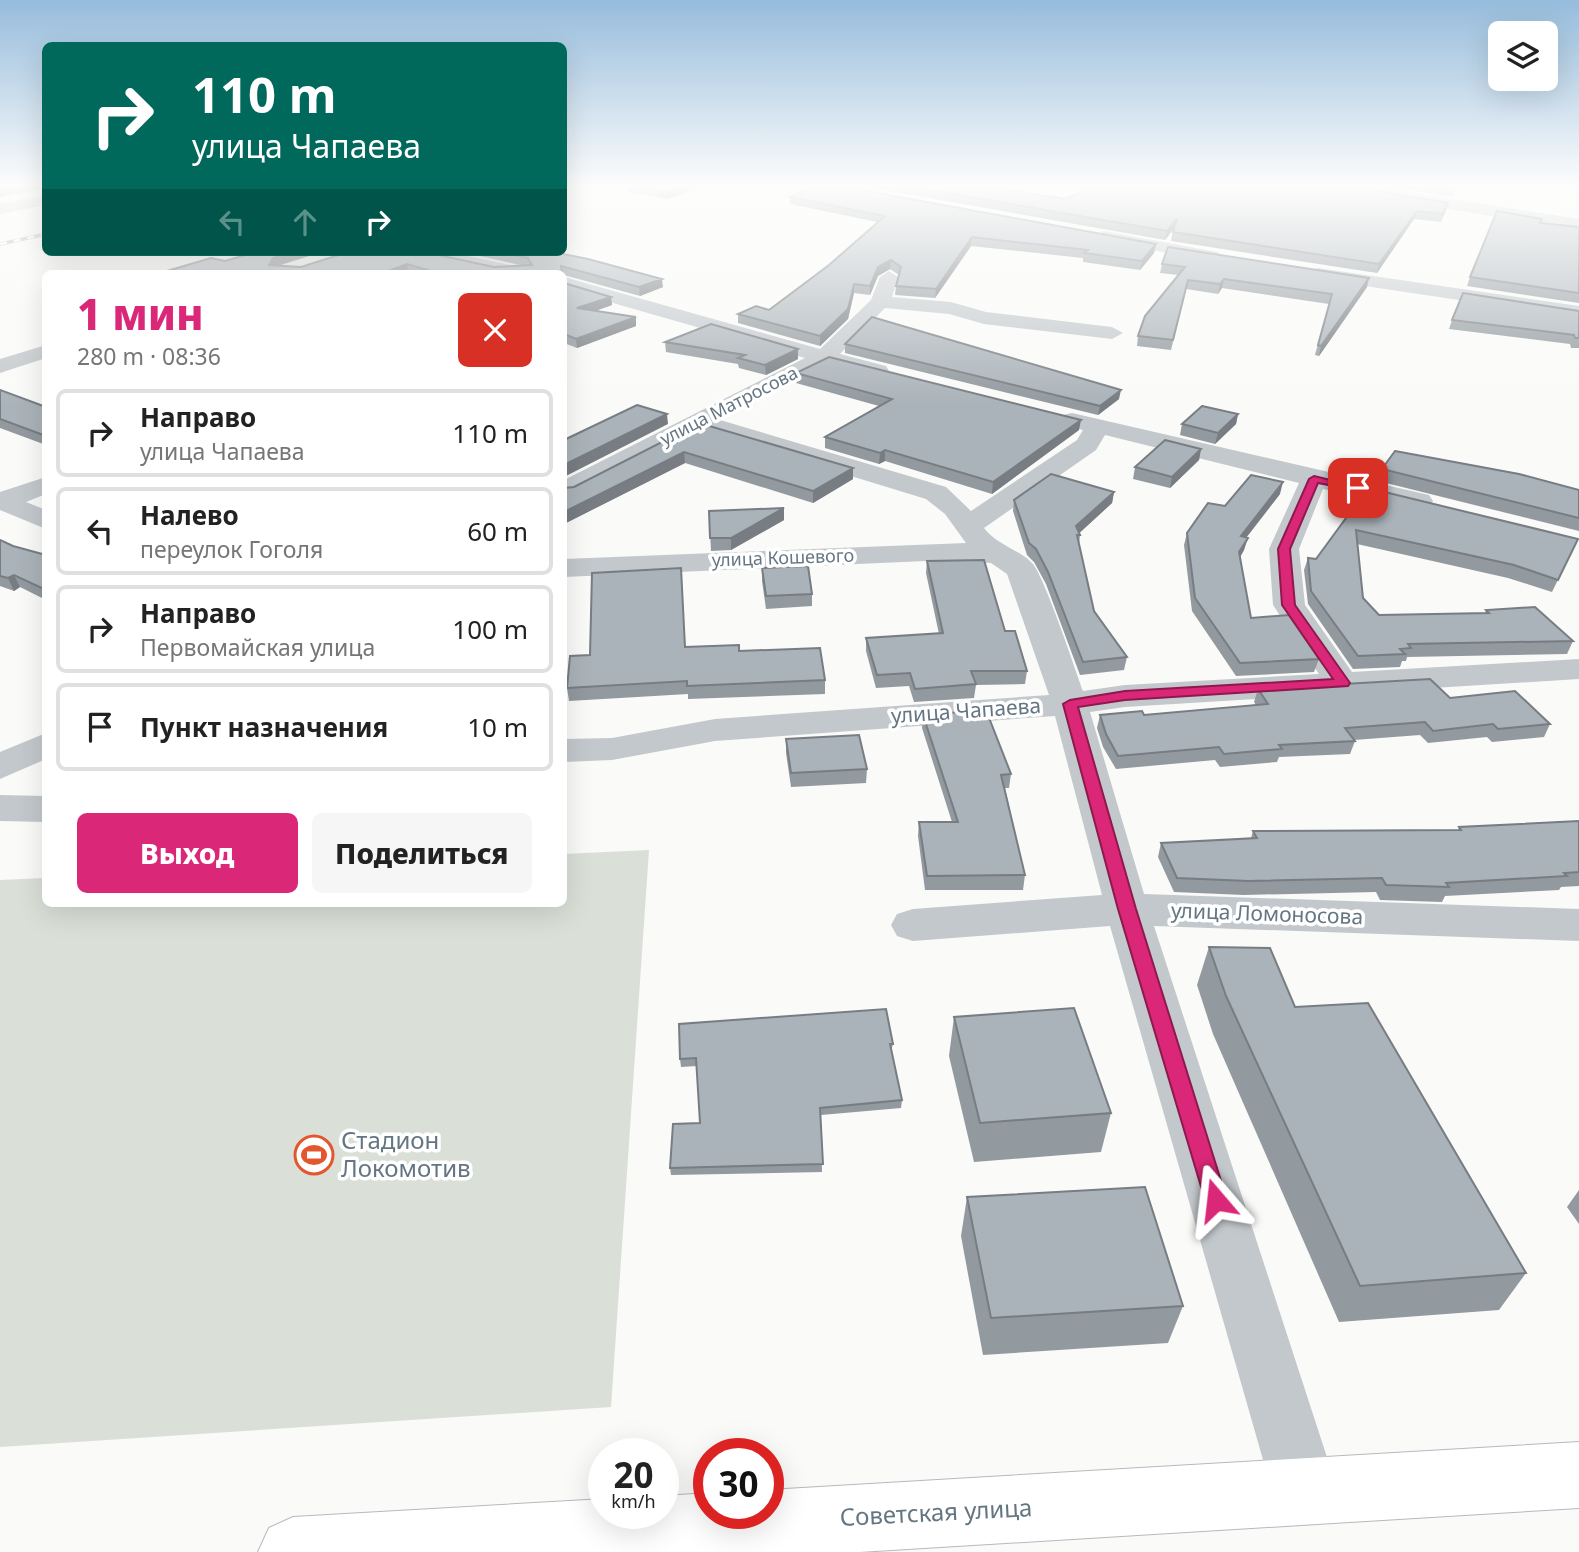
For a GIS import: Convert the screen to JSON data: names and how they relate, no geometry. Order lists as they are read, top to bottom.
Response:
{
  "streets": {
    "main road": ["Советская улица"],
    "street": [
      "улица Матросова",
      "улица Кошевого",
      "улица Чапаева",
      "улица Ломоносова"
    ]
  },
  "places": {
    "sports": ["Стадион Локомотив"]
  },
  "page": {
    "turn": ["110 m", "улица Чапаева"],
    "heading": ["1 мин", "280 m · 08:36"],
    "list": [
      {
        "name": "Направо",
        "note": "улица Чапаева",
        "value": "110 m"
      },
      {
        "name": "Налево",
        "note": "переулок Гоголя",
        "value": "60 m"
      },
      {
        "name": "Направо",
        "note": "Первомайская улица",
        "value": "100 m"
      },
      {
        "name": "Пункт назначения",
        "value": "10 m"
      }
    ],
    "buttons": ["Выход", "Поделиться"],
    "speed": "20 km/h",
    "limit": "30"
  }
}
